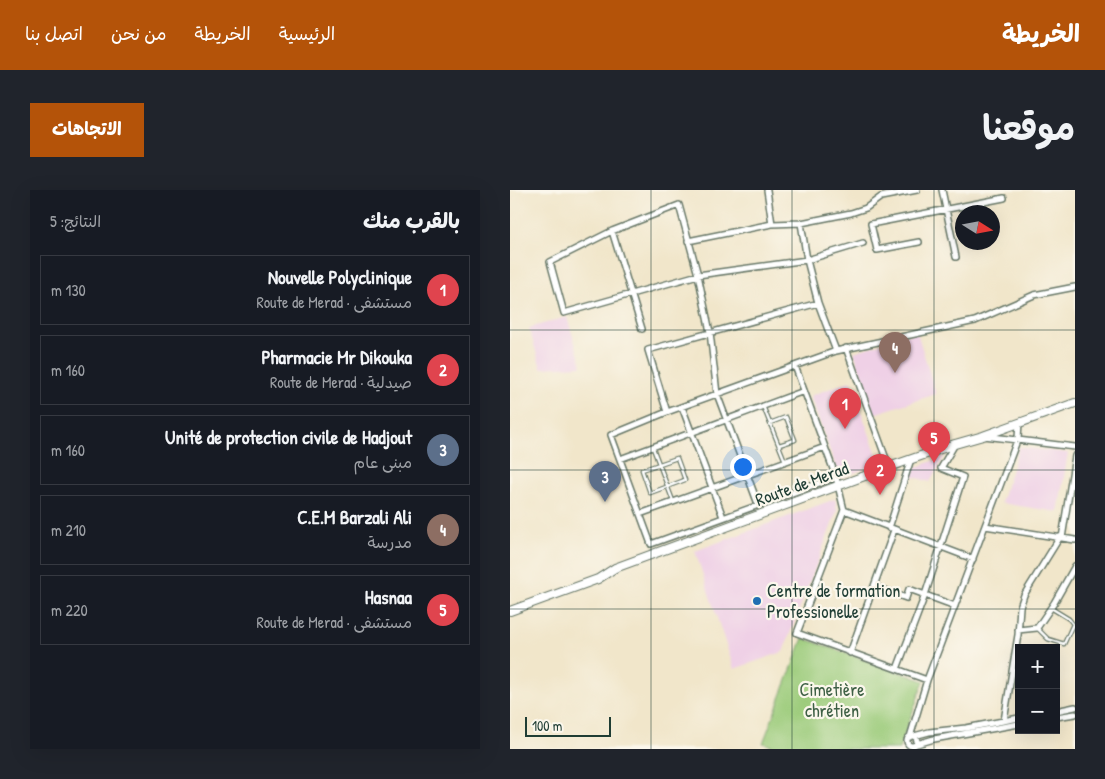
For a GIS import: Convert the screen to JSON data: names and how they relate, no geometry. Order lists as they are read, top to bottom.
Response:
{
  "streets": {
    "main road": ["Route de Merad"]
  },
  "parks": ["Cimetière chrétien"],
  "places": ["Centre de formation Professionelle"],
  "scale_bar": "100 m",
  "north": "right",
  "page": {
    "header": "الخريطة",
    "nav": [
      "الرئيسية",
      "الخريطة",
      "من نحن",
      "اتصل بنا"
    ],
    "title": "موقعنا",
    "buttons": "الاتجاهات",
    "heading": ["بالقرب منك", "النتائج: 5"],
    "list": [
      {
        "mark": "1",
        "name": "Nouvelle Polyclinique",
        "note": "مستشفى · Route de Merad",
        "value": "130 m"
      },
      {
        "mark": "2",
        "name": "Pharmacie Mr Dikouka",
        "note": "صيدلية · Route de Merad",
        "value": "160 m"
      },
      {
        "mark": "3",
        "name": "Unité de protection civile de Hadjout",
        "note": "مبنى عام",
        "value": "160 m"
      },
      {
        "mark": "4",
        "name": "C.E.M Barzali Ali",
        "note": "مدرسة",
        "value": "210 m"
      },
      {
        "mark": "5",
        "name": "Hasnaa",
        "note": "مستشفى · Route de Merad",
        "value": "220 m"
      }
    ],
    "pins": [
      "4",
      "1",
      "5",
      "2",
      "3"
    ],
    "map_buttons": ["+", "−"],
    "scale": "100 m"
  }
}
